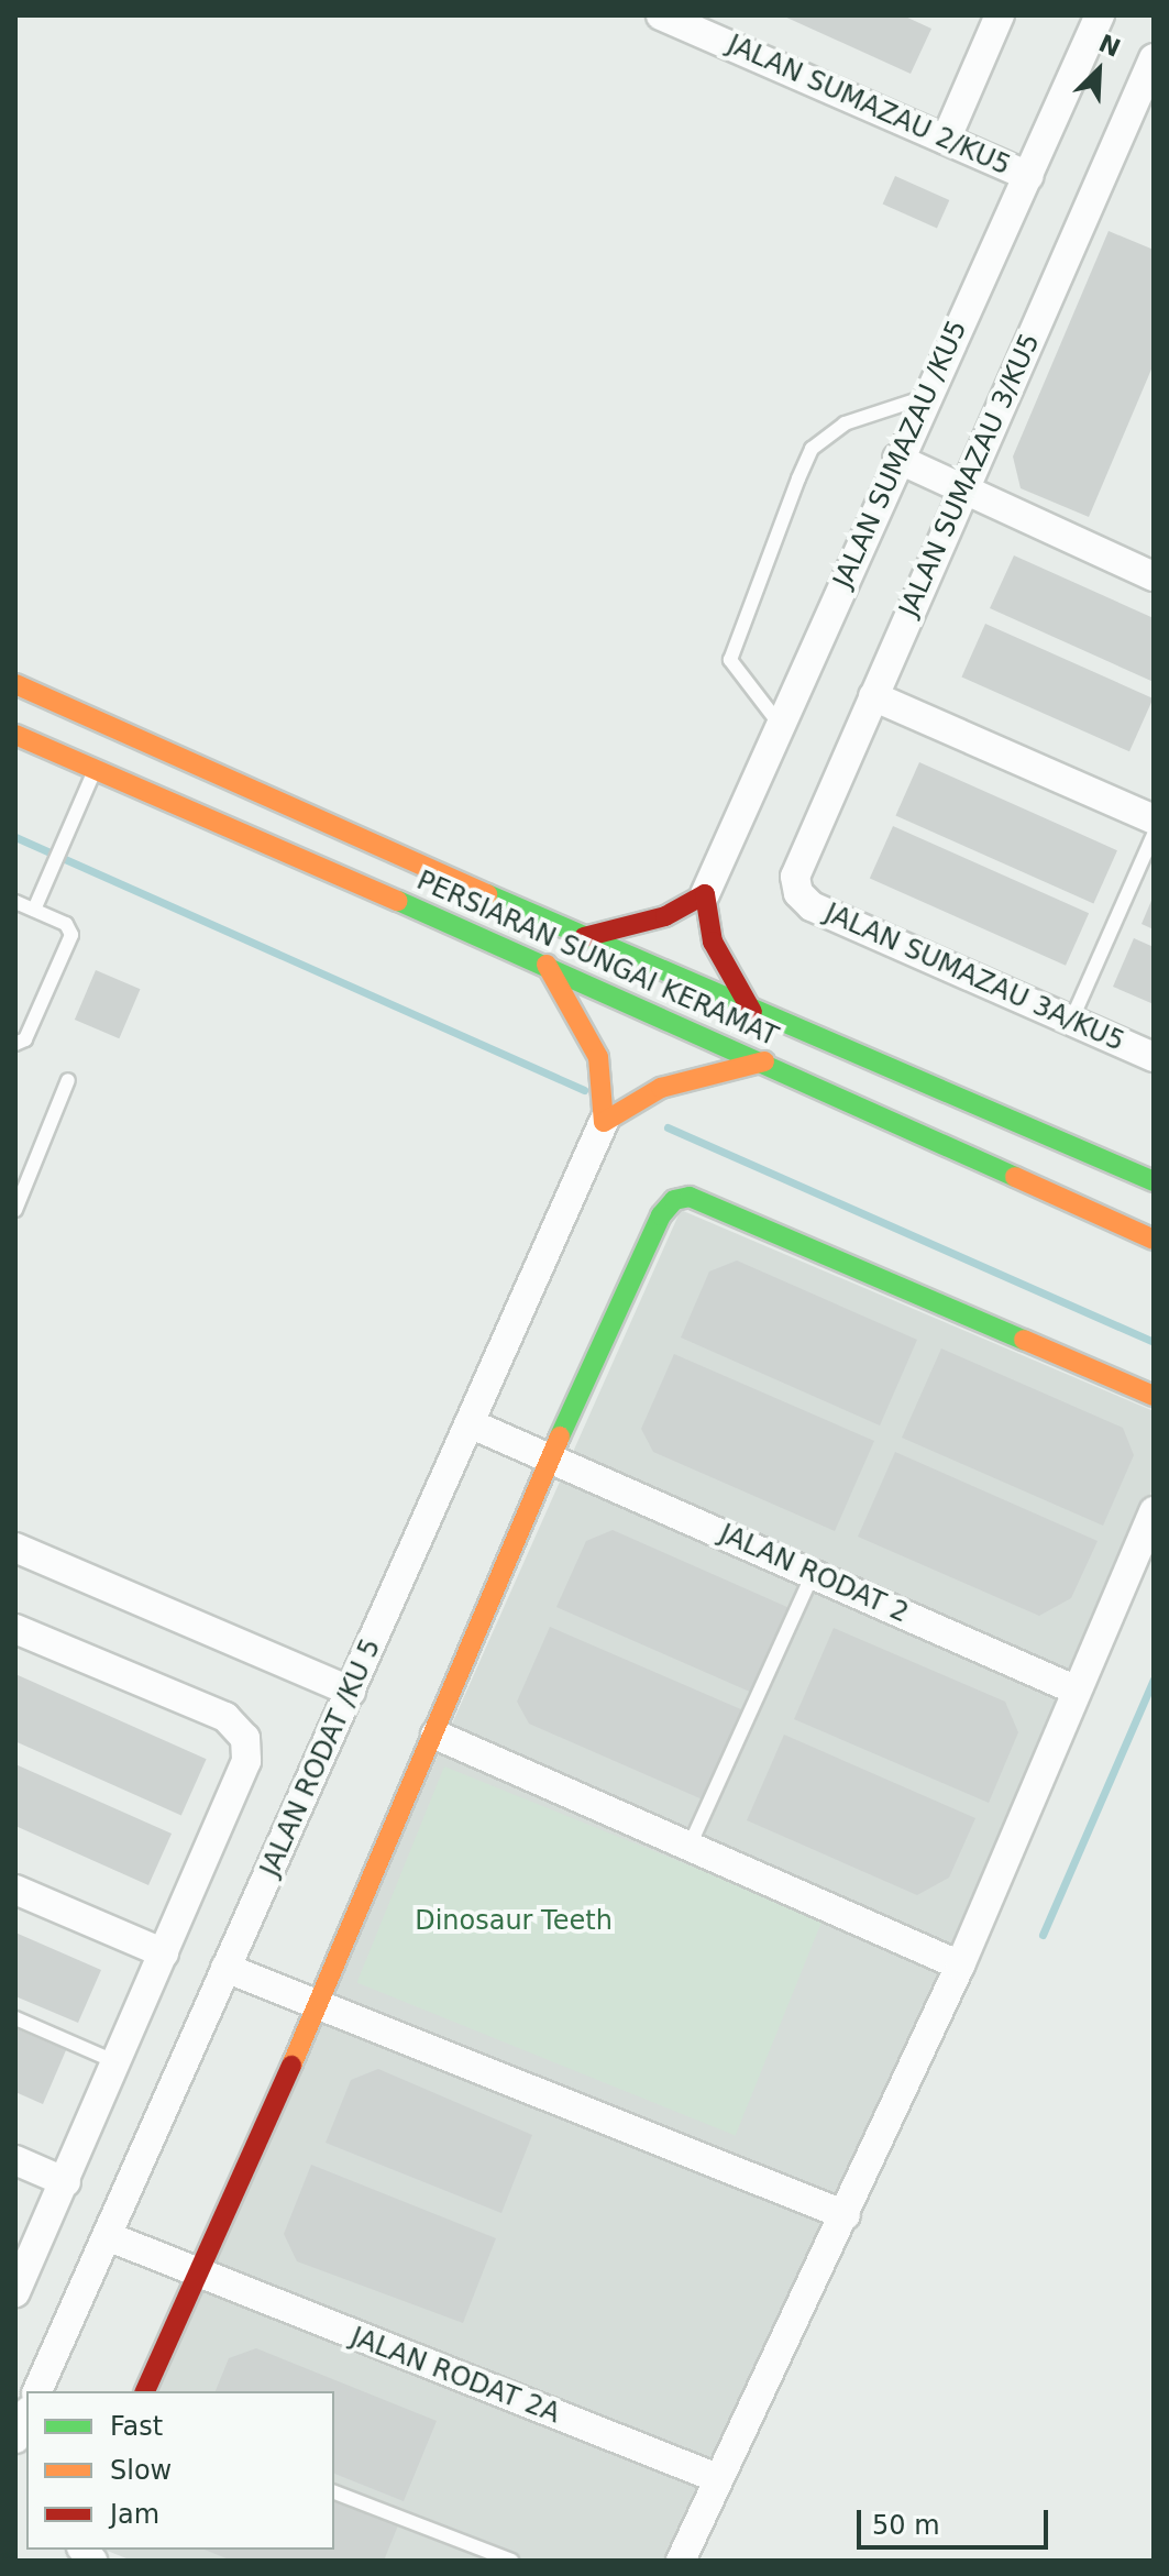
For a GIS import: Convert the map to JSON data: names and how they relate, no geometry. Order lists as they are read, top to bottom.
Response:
{
  "streets": {
    "street": [
      "JALAN SUMAZAU 2/KU5",
      "JALAN SUMAZAU /KU5",
      "JALAN SUMAZAU 3/KU5",
      "PERSIARAN SUNGAI KERAMAT",
      "JALAN SUMAZAU 3A/KU5",
      "JALAN RODAT 2",
      "JALAN RODAT /KU 5",
      "JALAN RODAT 2A"
    ]
  },
  "crossings": [
    ["JALAN SUMAZAU 2/KU5", "JALAN SUMAZAU /KU5"],
    ["JALAN SUMAZAU 3/KU5", "JALAN SUMAZAU 3A/KU5"],
    ["JALAN RODAT 2", "JALAN RODAT /KU 5"],
    ["JALAN RODAT /KU 5", "JALAN RODAT 2A"]
  ],
  "parks": ["Dinosaur Teeth"],
  "legend": ["Fast", "Slow", "Jam"],
  "scale_bar": "50 m",
  "north": "top right"
}
